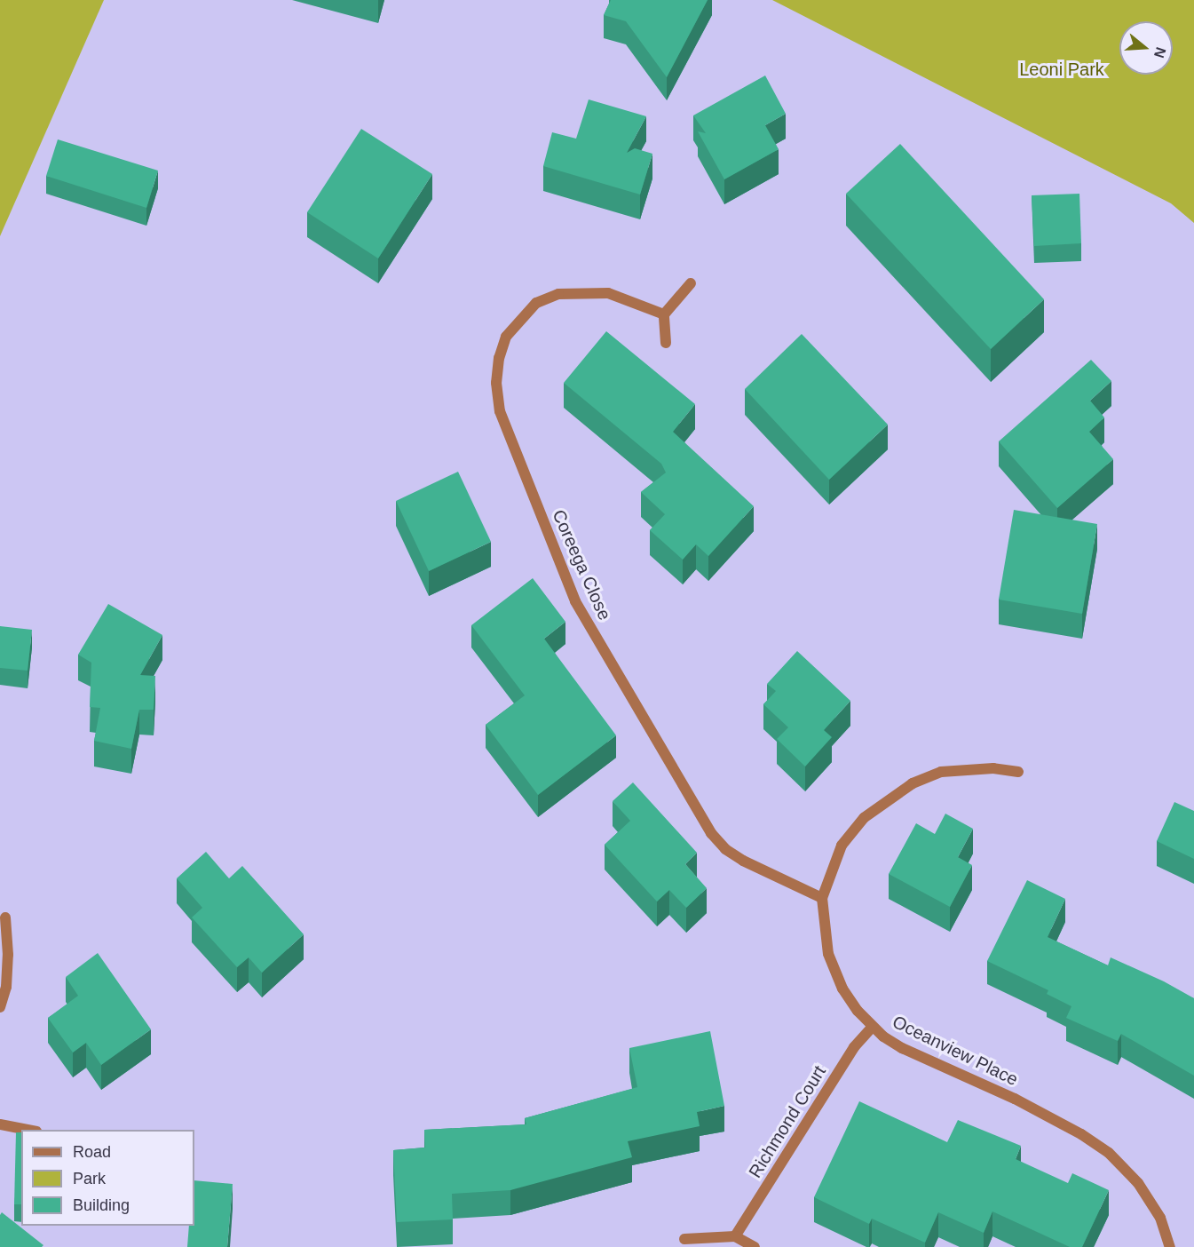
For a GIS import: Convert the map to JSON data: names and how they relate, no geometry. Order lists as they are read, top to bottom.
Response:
{
  "streets": {
    "street": ["Coreega Close", "Oceanview Place", "Richmond Court"]
  },
  "crossings": [
    ["Coreega Close", "Oceanview Place"],
    ["Oceanview Place", "Richmond Court"]
  ],
  "parks": ["Leoni Park"],
  "legend": ["Road", "Park", "Building"],
  "north": "right"
}
